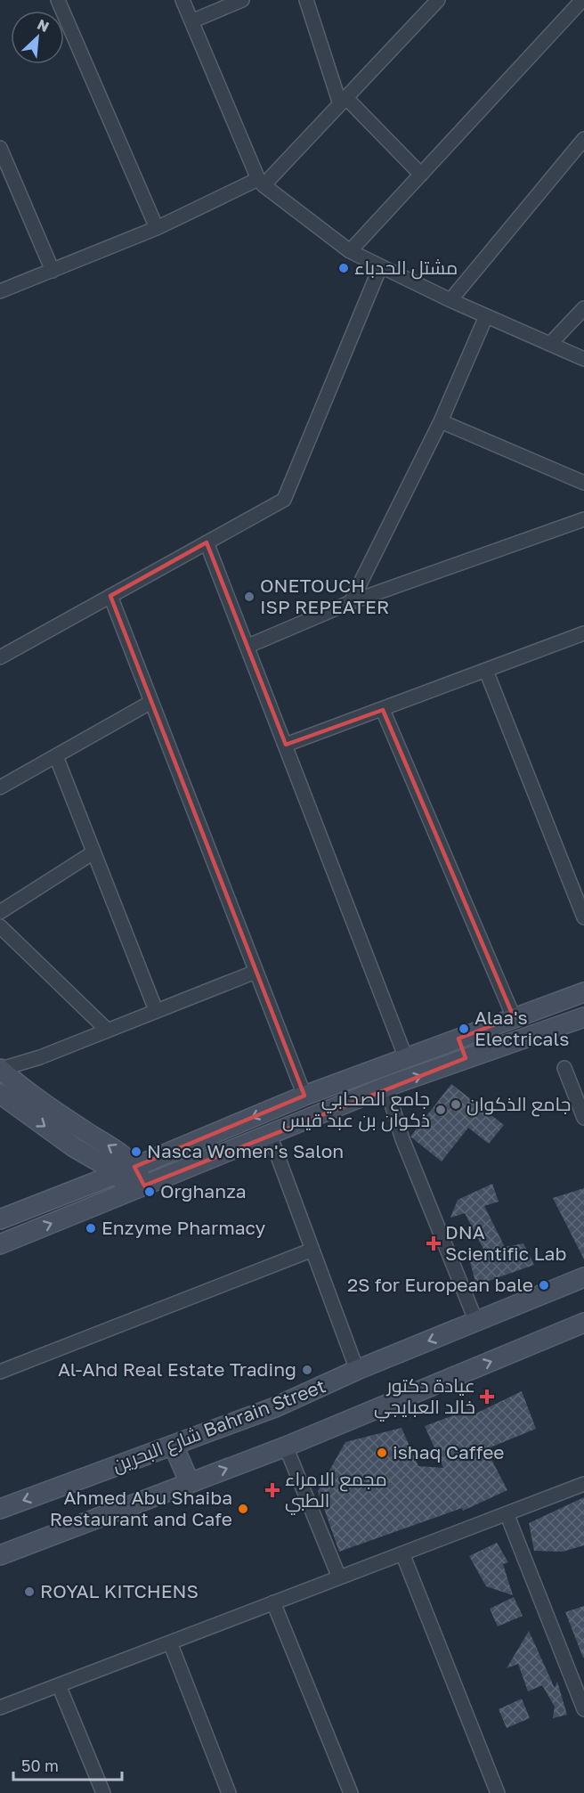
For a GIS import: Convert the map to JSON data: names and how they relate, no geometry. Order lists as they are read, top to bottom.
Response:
{
  "streets": {
    "street": ["شارع البحرين Bahrain Street"]
  },
  "places": {
    "other": [
      "مشتل الحدباء",
      "ONETOUCH ISP REPEATER",
      "Alaa's Electricals",
      "جامع الذكوان",
      "جامع الصحابي ذكوان بن عبد قيس",
      "Nasca Women's Salon",
      "Orghanza",
      "Enzyme Pharmacy",
      "2S for European bale",
      "Al-Ahd Real Estate Trading",
      "ishaq Caffee",
      "Ahmed Abu Shaiba Restaurant and Cafe",
      "ROYAL KITCHENS"
    ],
    "health": ["DNA Scientific Lab", "عيادة دكتور خالد العبايجي", "مجمع الامراء الطبي"]
  },
  "scale_bar": "50 m",
  "north": "top right"
}
